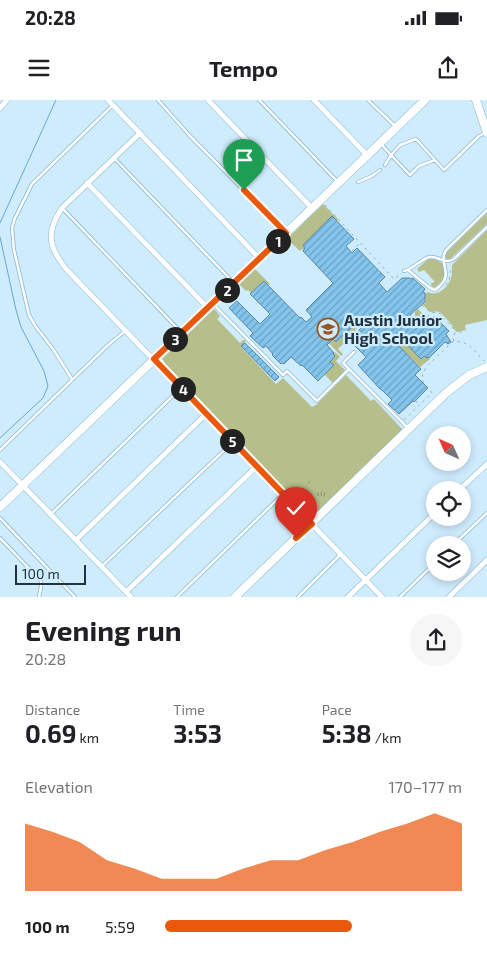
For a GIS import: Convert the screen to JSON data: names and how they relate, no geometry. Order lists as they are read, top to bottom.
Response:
{
  "places": {
    "school or university": ["Austin Junior High School"]
  },
  "scale_bar": "100 m",
  "north": "top left",
  "page": {
    "status": "20:28",
    "header": "Tempo",
    "pins": [
      "1",
      "2",
      "3",
      "4",
      "5"
    ],
    "scale": "100 m",
    "heading": ["Evening run", "20:28"],
    "stats": [
      ["Distance", "0.69 km"],
      ["Time", "3:53"],
      ["Pace", "5:38 /km"]
    ],
    "chart": ["Elevation", "170–177 m"],
    "list": [
      {
        "name": "100 m",
        "note": "5:59"
      }
    ]
  }
}
